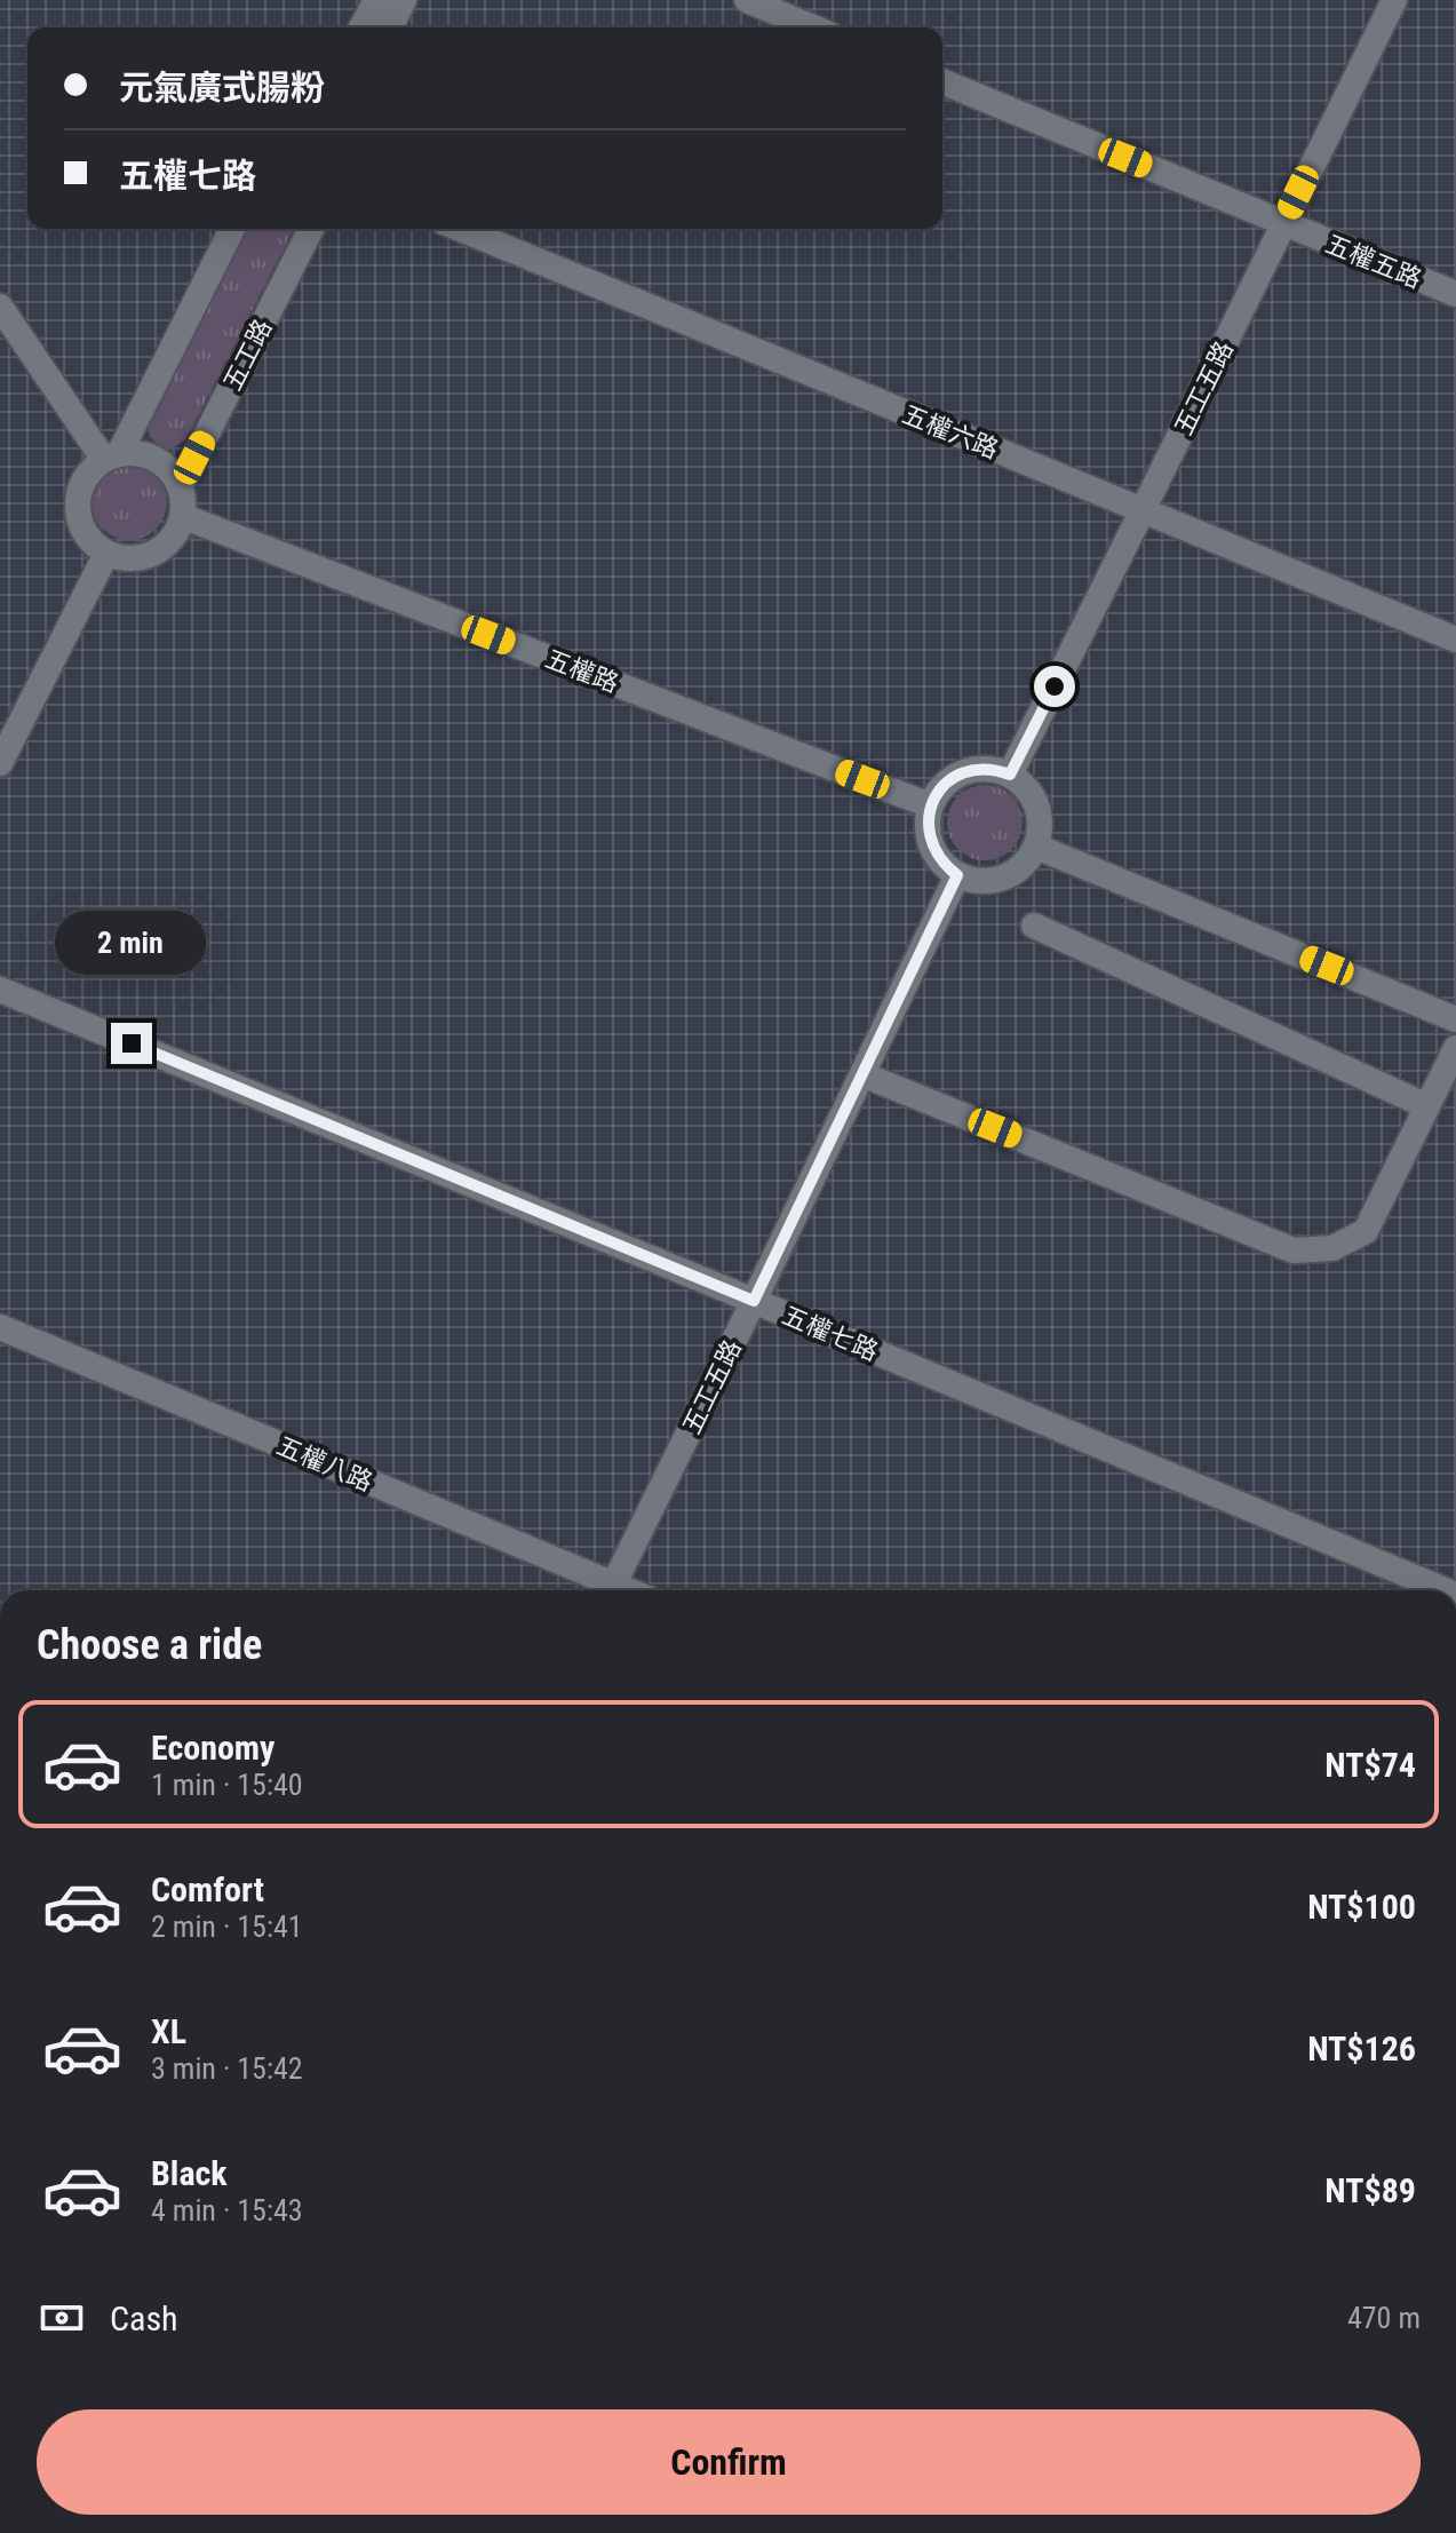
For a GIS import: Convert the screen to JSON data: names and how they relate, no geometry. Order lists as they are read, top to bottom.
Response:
{
  "streets": {
    "street": [
      "五權五路",
      "五工路",
      "五工五路",
      "五權六路",
      "五權路",
      "五權七路",
      "五權八路"
    ]
  },
  "crossings": [
    ["五權五路", "五工五路"],
    ["五工路", "五權路"],
    ["五工五路", "五權六路"],
    ["五工五路", "五權路"],
    ["五工五路", "五權七路"]
  ],
  "page": {
    "banner": ["元氣廣式腸粉", "五權七路"],
    "bubble": "2 min",
    "heading": "Choose a ride",
    "list": [
      {
        "name": "Economy",
        "note": "1 min · 15:40",
        "value": "NT$74"
      },
      {
        "name": "Comfort",
        "note": "2 min · 15:41",
        "value": "NT$100"
      },
      {
        "name": "XL",
        "note": "3 min · 15:42",
        "value": "NT$126"
      },
      {
        "name": "Black",
        "note": "4 min · 15:43",
        "value": "NT$89"
      }
    ],
    "pay": ["Cash", "470 m"],
    "buttons": "Confirm"
  }
}
